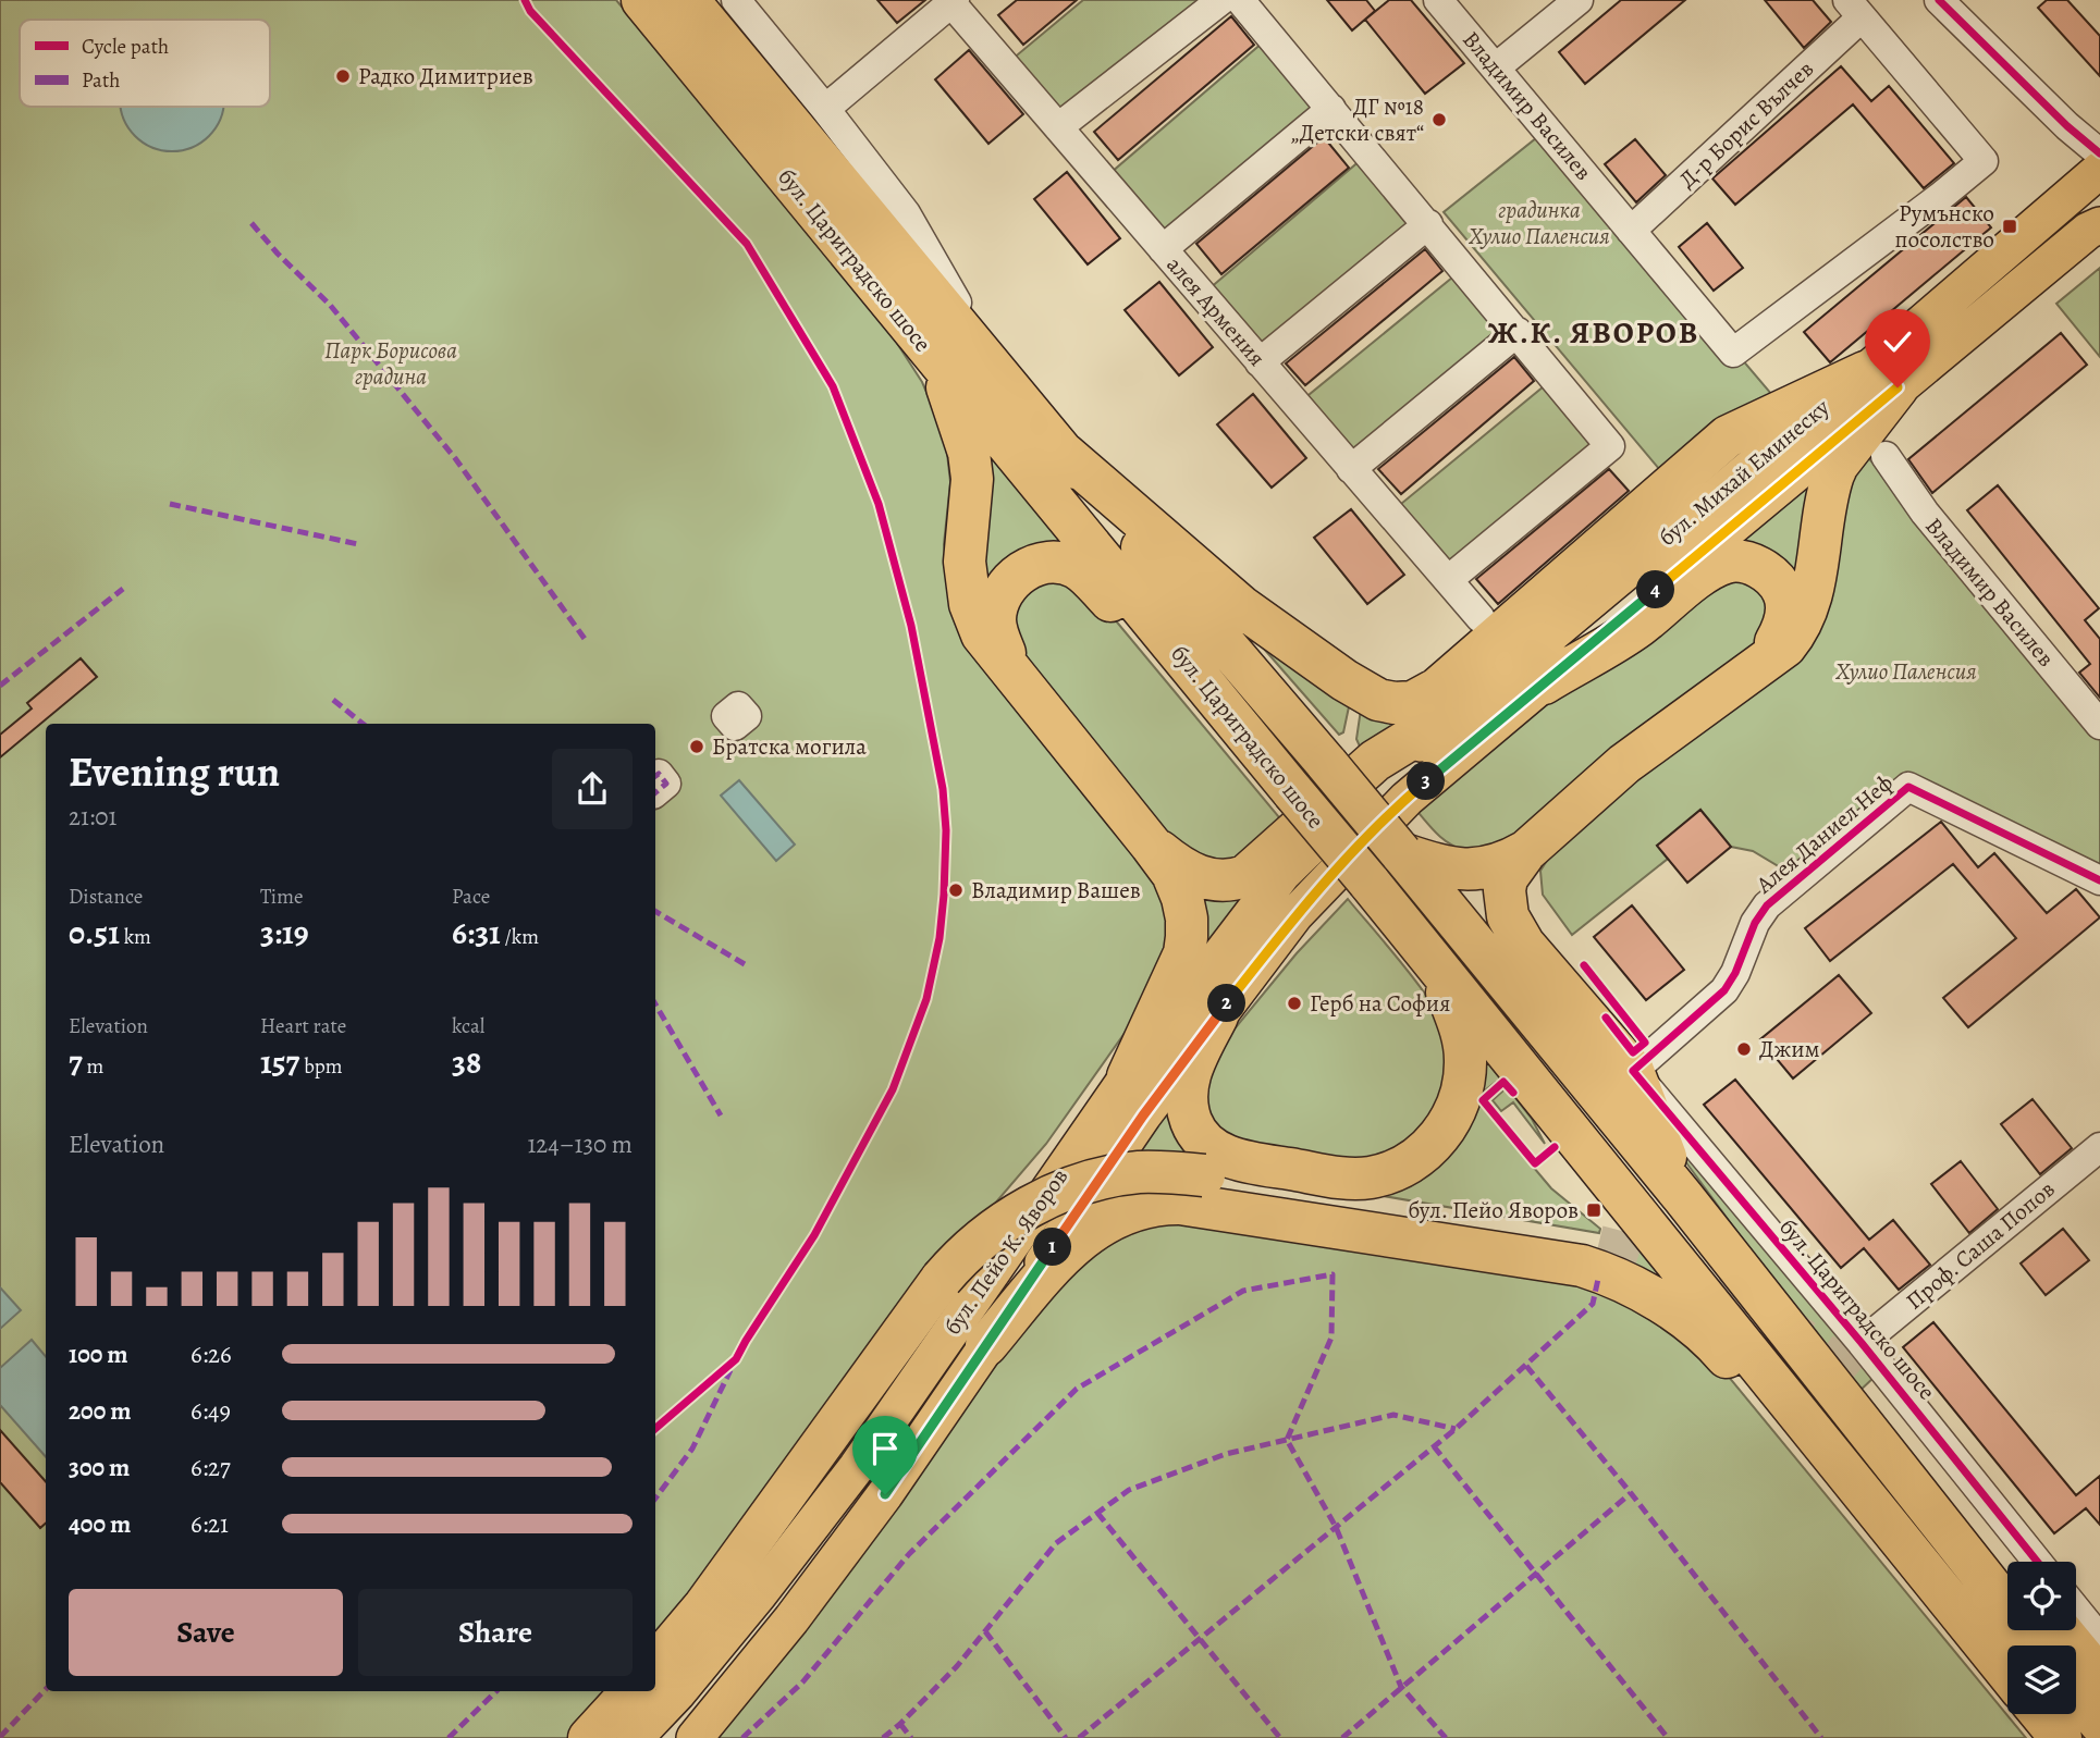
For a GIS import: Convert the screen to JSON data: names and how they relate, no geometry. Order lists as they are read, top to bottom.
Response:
{
  "streets": {
    "highway": ["бул. Цариградско шосе"],
    "main road": ["бул. Михай Еминеску", "бул. Пейо К. Яворов"],
    "street": [
      "Владимир Василев",
      "Д-р Борис Вълчев",
      "алея Армения",
      "Алея Даниел Неф",
      "Проф. Саша Попов"
    ]
  },
  "crossings": [
    ["Владимир Василев", "Д-р Борис Вълчев"],
    ["бул. Цариградско шосе", "бул. Михай Еминеску"],
    ["бул. Цариградско шосе", "Алея Даниел Неф"],
    ["бул. Цариградско шосе", "Проф. Саша Попов"],
    ["бул. Цариградско шосе", "бул. Пейо К. Яворов"],
    ["бул. Михай Еминеску", "бул. Пейо К. Яворов"]
  ],
  "districts": ["Ж.К. ЯВОРОВ"],
  "parks": ["градинка Хулио Паленсия", "Парк Борисова градина", "Хулио Паленсия"],
  "places": {
    "other": [
      "Радко Димитриев",
      "ДГ №18 „Детски свят“",
      "Братска могила",
      "Владимир Вашев",
      "Герб на София",
      "Джим"
    ],
    "transit": ["Румънско посолство", "бул. Пейо Яворов"]
  },
  "legend": ["Cycle path", "Path"],
  "page": {
    "pins": [
      "4",
      "3",
      "2",
      "1"
    ],
    "heading": ["Evening run", "21:01"],
    "stats": [
      ["Distance", "0.51 km"],
      ["Time", "3:19"],
      ["Pace", "6:31 /km"],
      ["Elevation", "7 m"],
      ["Heart rate", "157 bpm"],
      ["kcal", "38"]
    ],
    "chart": ["Elevation", "124–130 m"],
    "list": [
      {
        "name": "100 m",
        "note": "6:26"
      },
      {
        "name": "200 m",
        "note": "6:49"
      },
      {
        "name": "300 m",
        "note": "6:27"
      },
      {
        "name": "400 m",
        "note": "6:21"
      }
    ],
    "buttons": ["Save", "Share"]
  }
}
